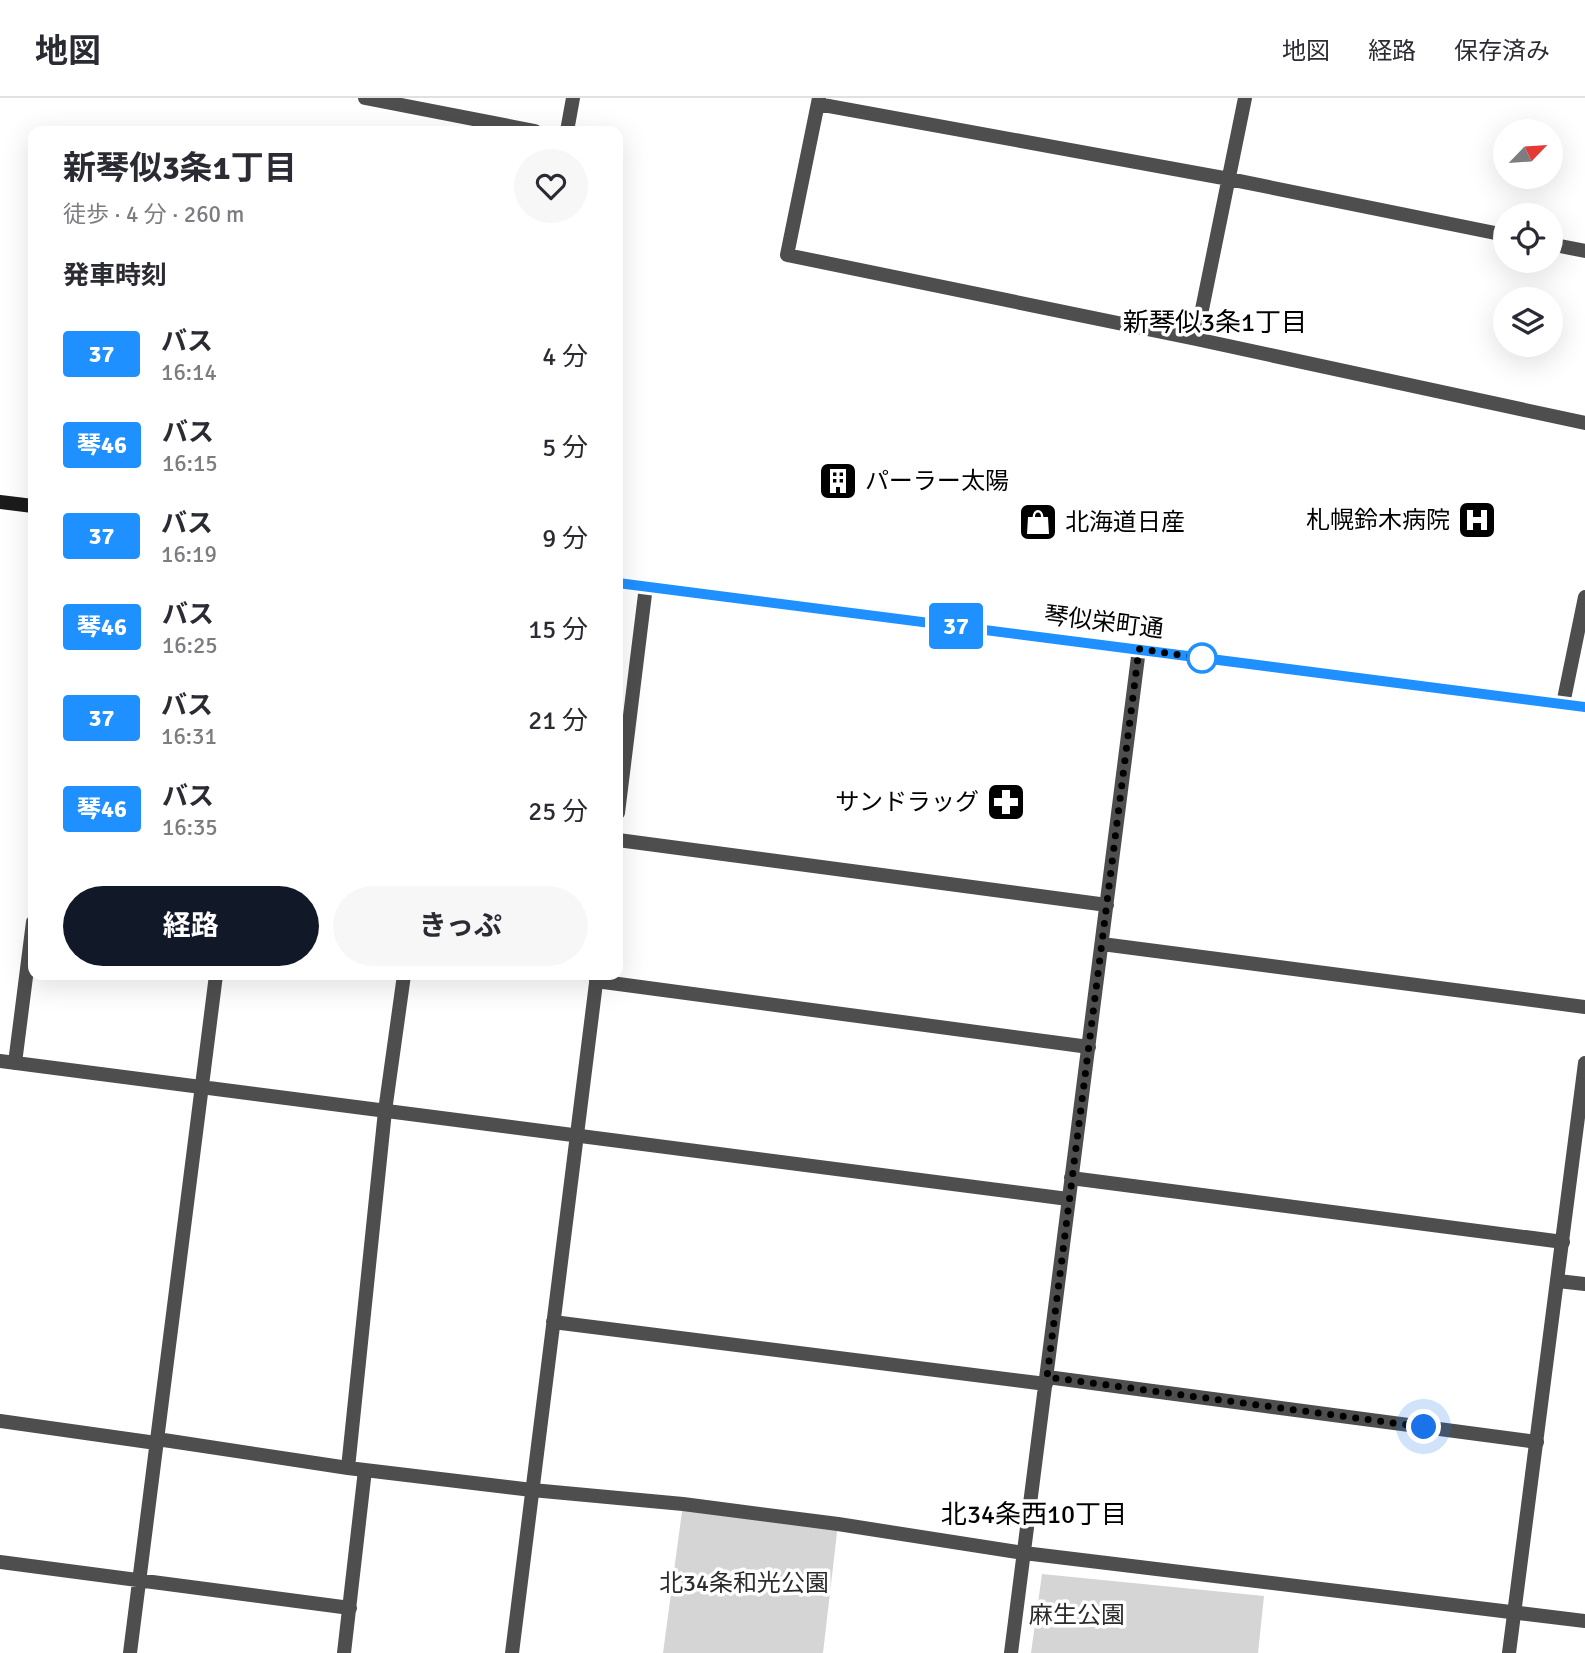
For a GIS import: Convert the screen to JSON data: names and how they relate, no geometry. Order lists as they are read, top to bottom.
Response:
{
  "streets": {
    "main road": ["琴似栄町通"]
  },
  "districts": ["新琴似3条1丁目", "北34条西10丁目"],
  "parks": ["北34条和光公園", "麻生公園"],
  "places": {
    "building": ["パーラー太陽"],
    "hospital": ["札幌鈴木病院"],
    "shop": ["北海道日産"],
    "pharmacy": ["サンドラッグ"]
  },
  "lines": ["bus line 37"],
  "north": "top right",
  "page": {
    "header": "地図",
    "nav": ["地図", "経路", "保存済み"],
    "on_map": "37",
    "heading": [
      ["新琴似3条1丁目", "徒歩 · 4 分 · 260 m"],
      "発車時刻"
    ],
    "list": [
      {
        "mark": "37",
        "name": "バス",
        "note": "16:14",
        "value": "4 分"
      },
      {
        "mark": "琴46",
        "name": "バス",
        "note": "16:15",
        "value": "5 分"
      },
      {
        "mark": "37",
        "name": "バス",
        "note": "16:19",
        "value": "9 分"
      },
      {
        "mark": "琴46",
        "name": "バス",
        "note": "16:25",
        "value": "15 分"
      },
      {
        "mark": "37",
        "name": "バス",
        "note": "16:31",
        "value": "21 分"
      },
      {
        "mark": "琴46",
        "name": "バス",
        "note": "16:35",
        "value": "25 分"
      }
    ],
    "buttons": ["経路", "きっぷ"]
  }
}
